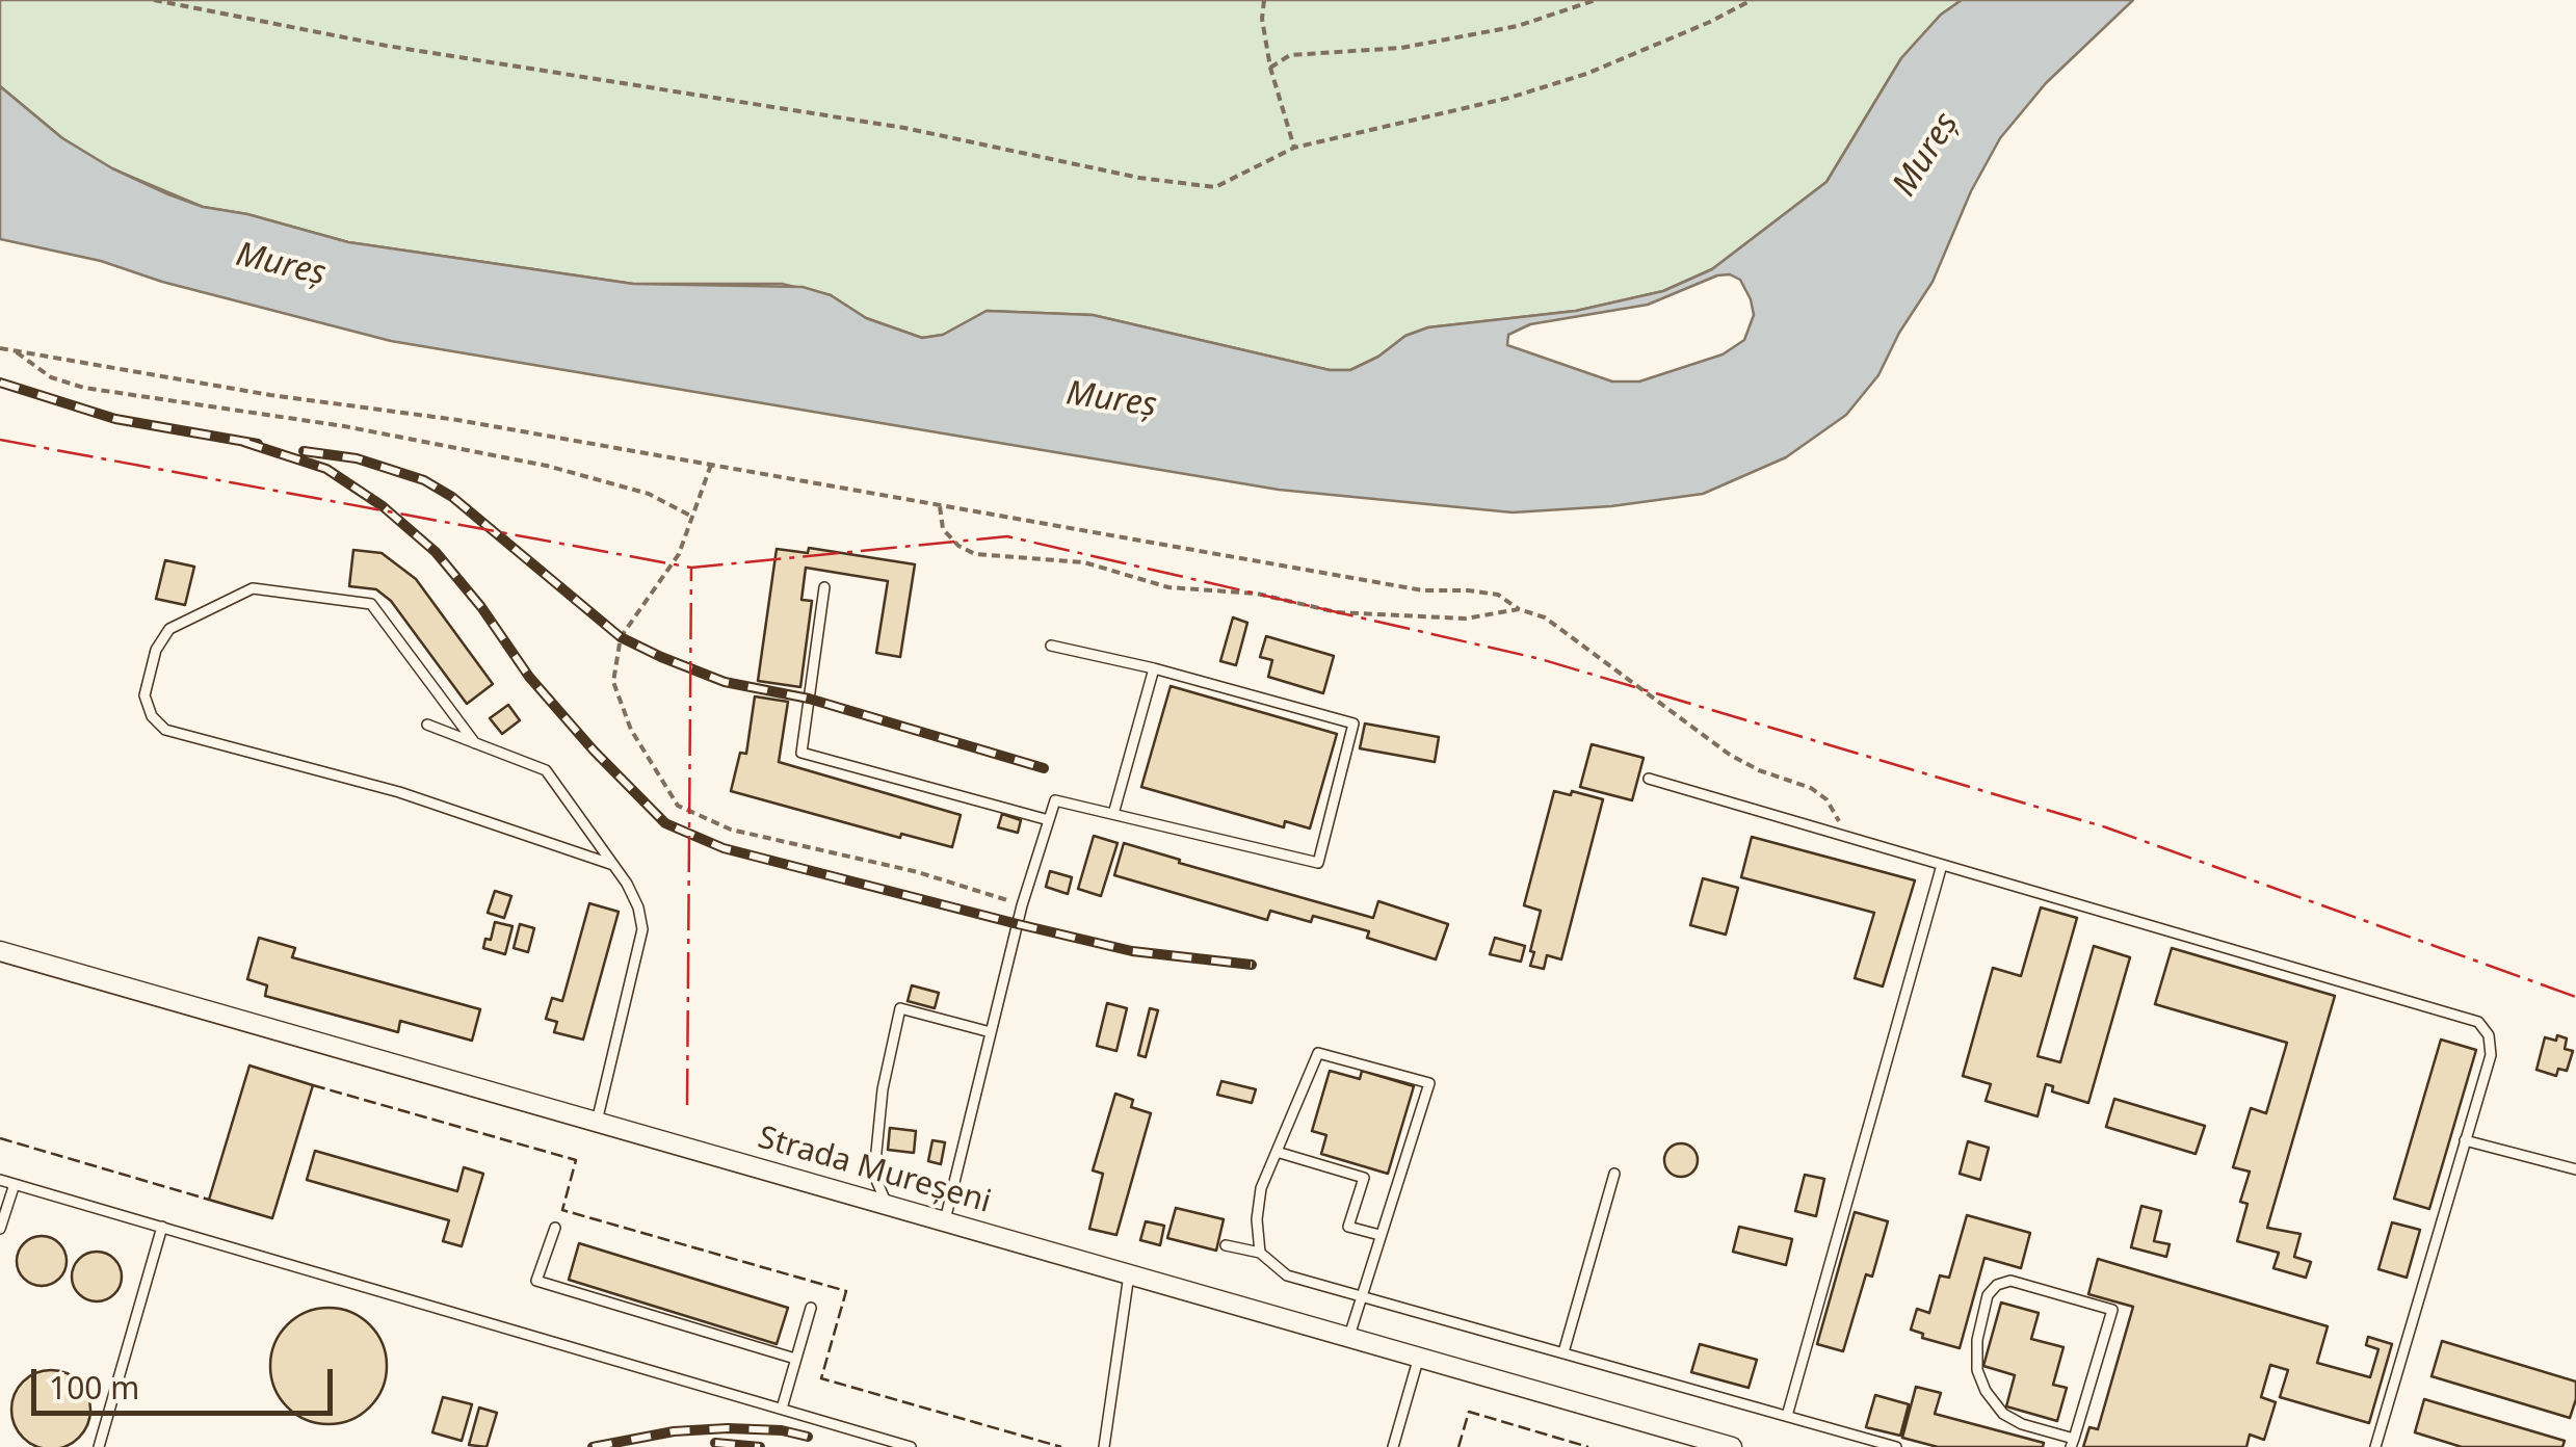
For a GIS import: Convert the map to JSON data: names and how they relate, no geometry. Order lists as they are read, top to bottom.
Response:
{
  "streets": {
    "street": ["Strada Mureșeni"]
  },
  "water": ["Mureș"],
  "scale_bar": "100 m"
}
